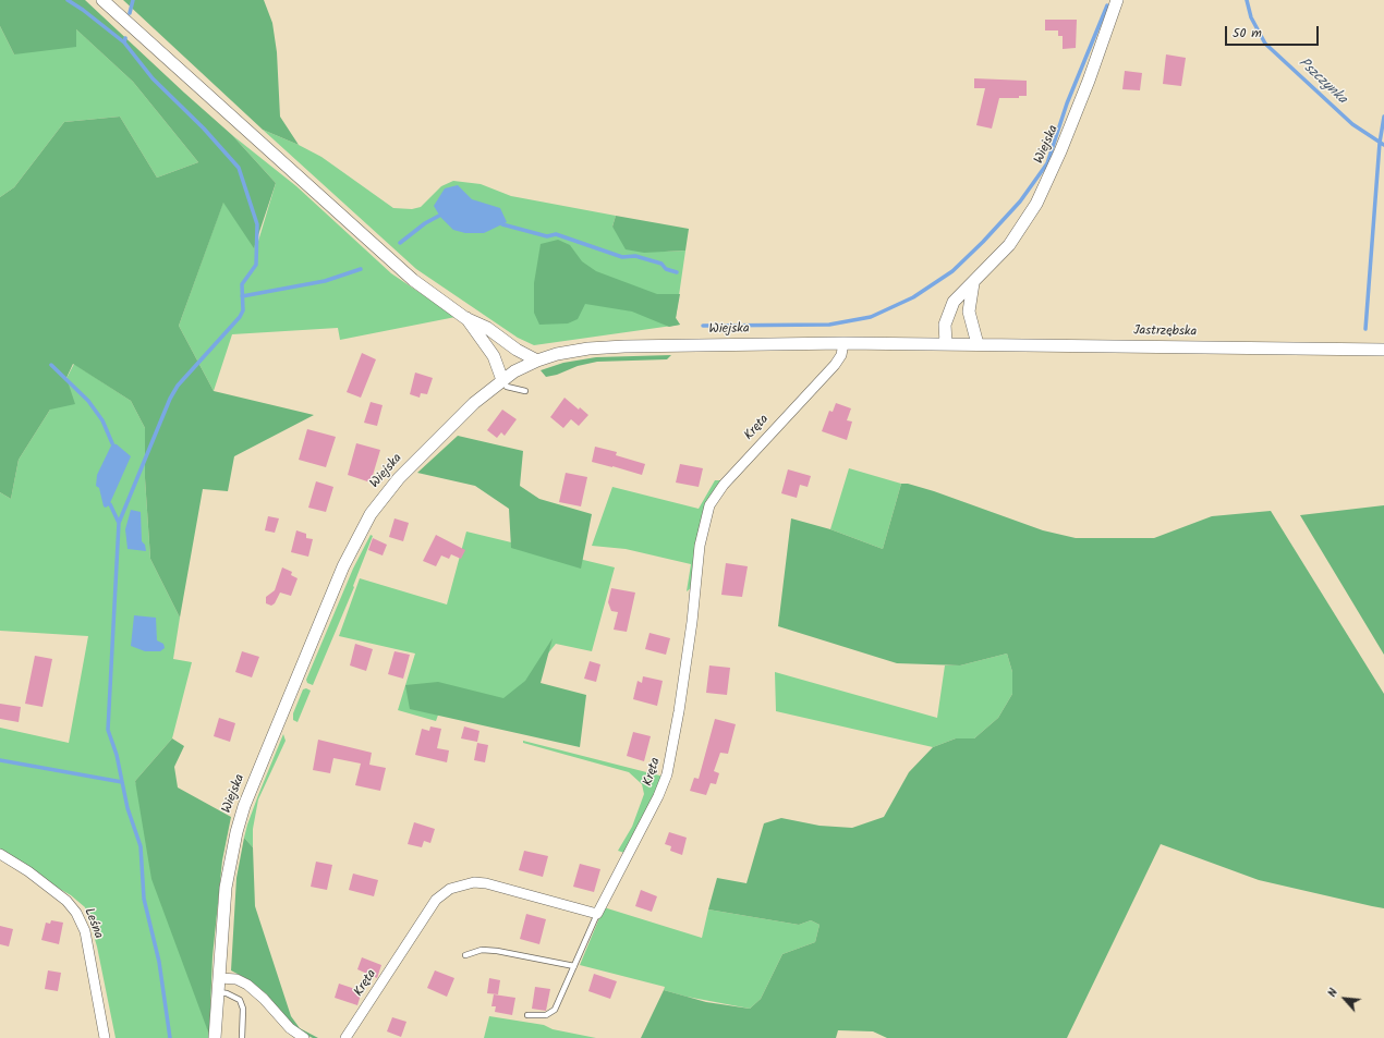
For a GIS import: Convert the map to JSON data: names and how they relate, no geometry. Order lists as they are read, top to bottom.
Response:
{
  "streets": {
    "street": [
      "Wiejska",
      "Jastrzębska",
      "Kręta",
      "Leśna"
    ]
  },
  "crossings": [
    ["Wiejska", "Jastrzębska"],
    ["Wiejska", "Kręta"]
  ],
  "water": ["Pszczynka"],
  "scale_bar": "50 m",
  "north": "top left"
}
